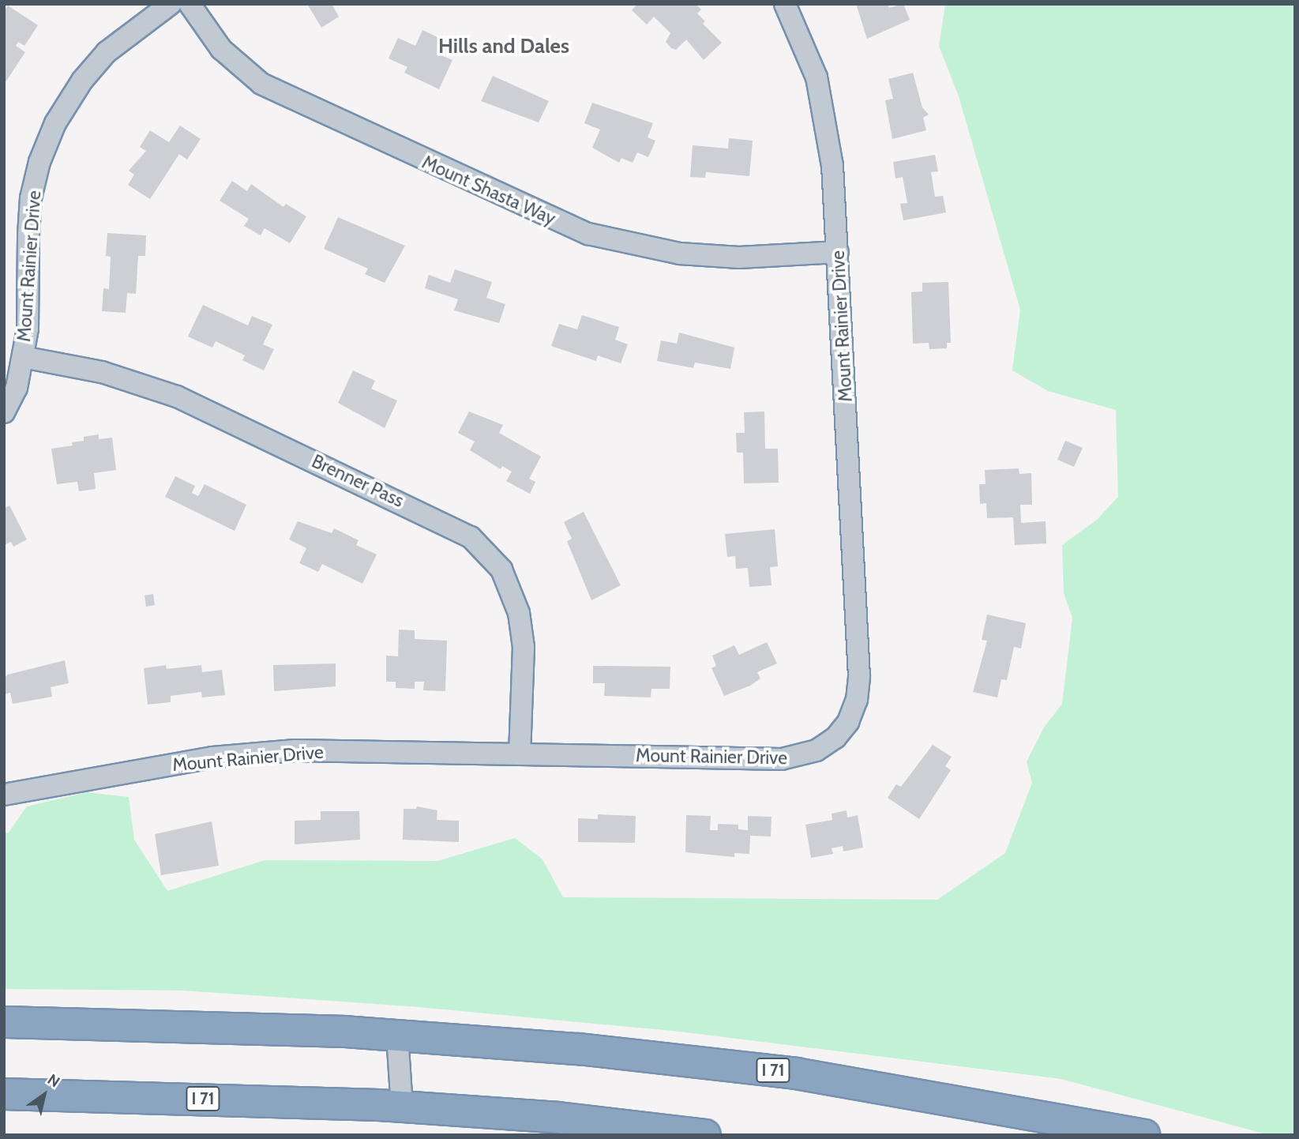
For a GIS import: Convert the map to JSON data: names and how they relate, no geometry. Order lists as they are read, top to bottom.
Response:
{
  "streets": {
    "highway": ["I 71"],
    "street": ["Mount Shasta Way", "Mount Rainier Drive", "Brenner Pass"]
  },
  "crossings": [
    ["Mount Shasta Way", "Mount Rainier Drive"],
    ["Mount Rainier Drive", "Brenner Pass"]
  ],
  "districts": ["Hills and Dales"],
  "north": "top right"
}
